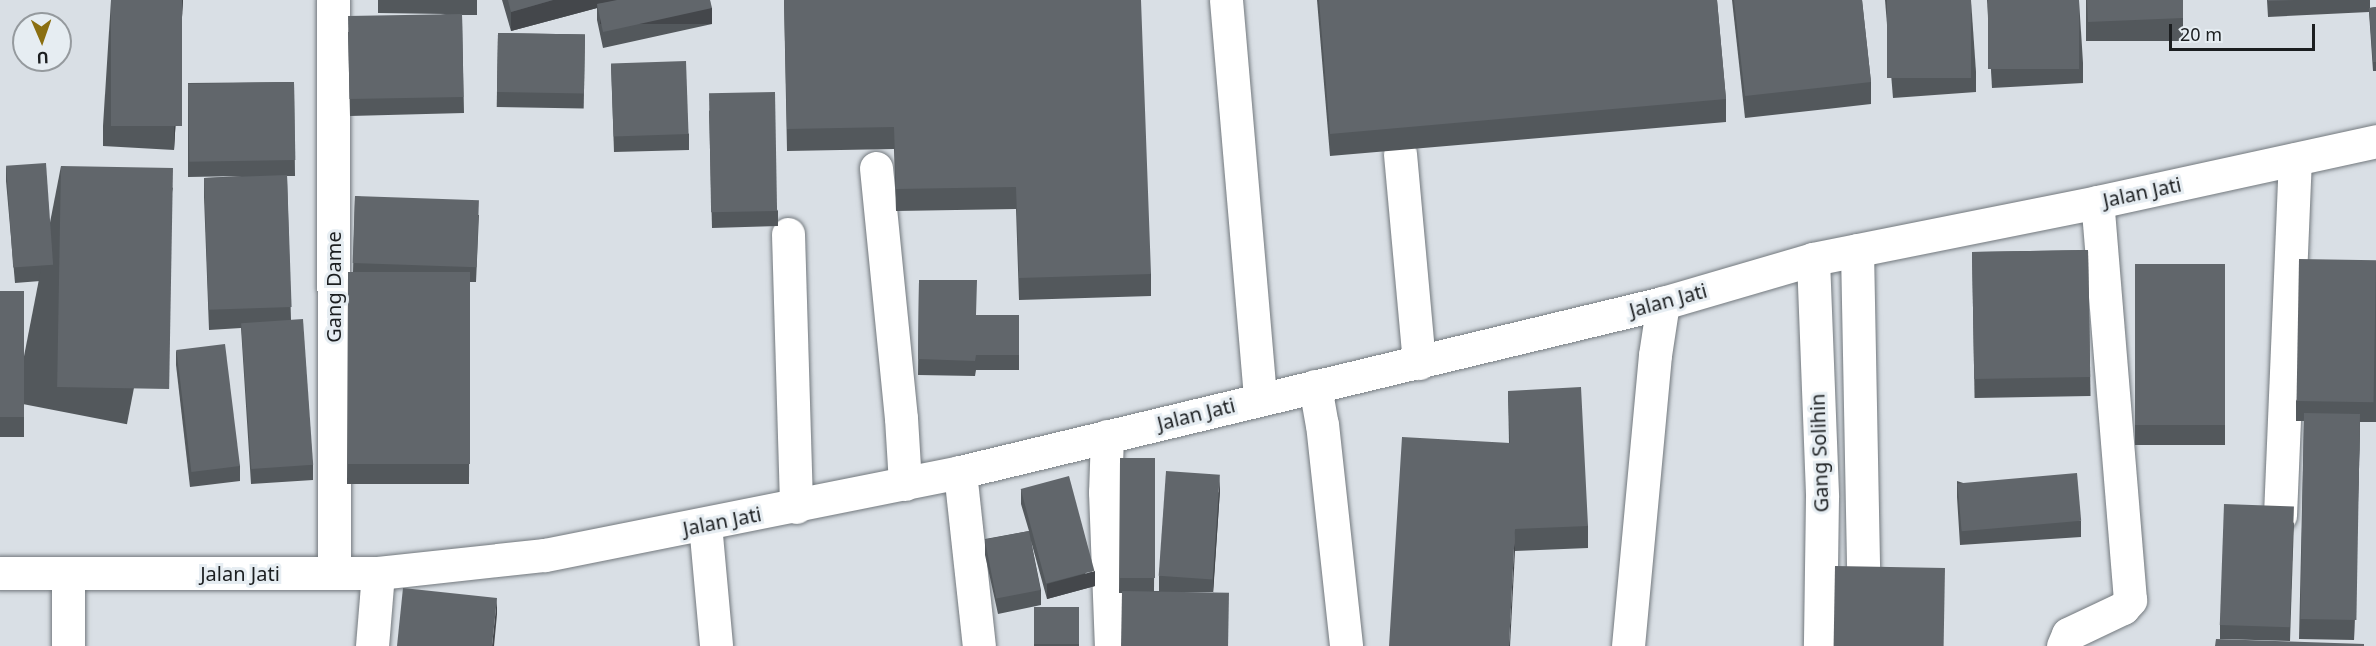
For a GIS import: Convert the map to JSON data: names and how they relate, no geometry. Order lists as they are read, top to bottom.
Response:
{
  "streets": {
    "street": ["Jalan Jati", "Gang Dame", "Gang Solihin"]
  },
  "crossings": [
    ["Jalan Jati", "Gang Dame"],
    ["Jalan Jati", "Gang Solihin"]
  ],
  "scale_bar": "20 m",
  "north": "bottom"
}
